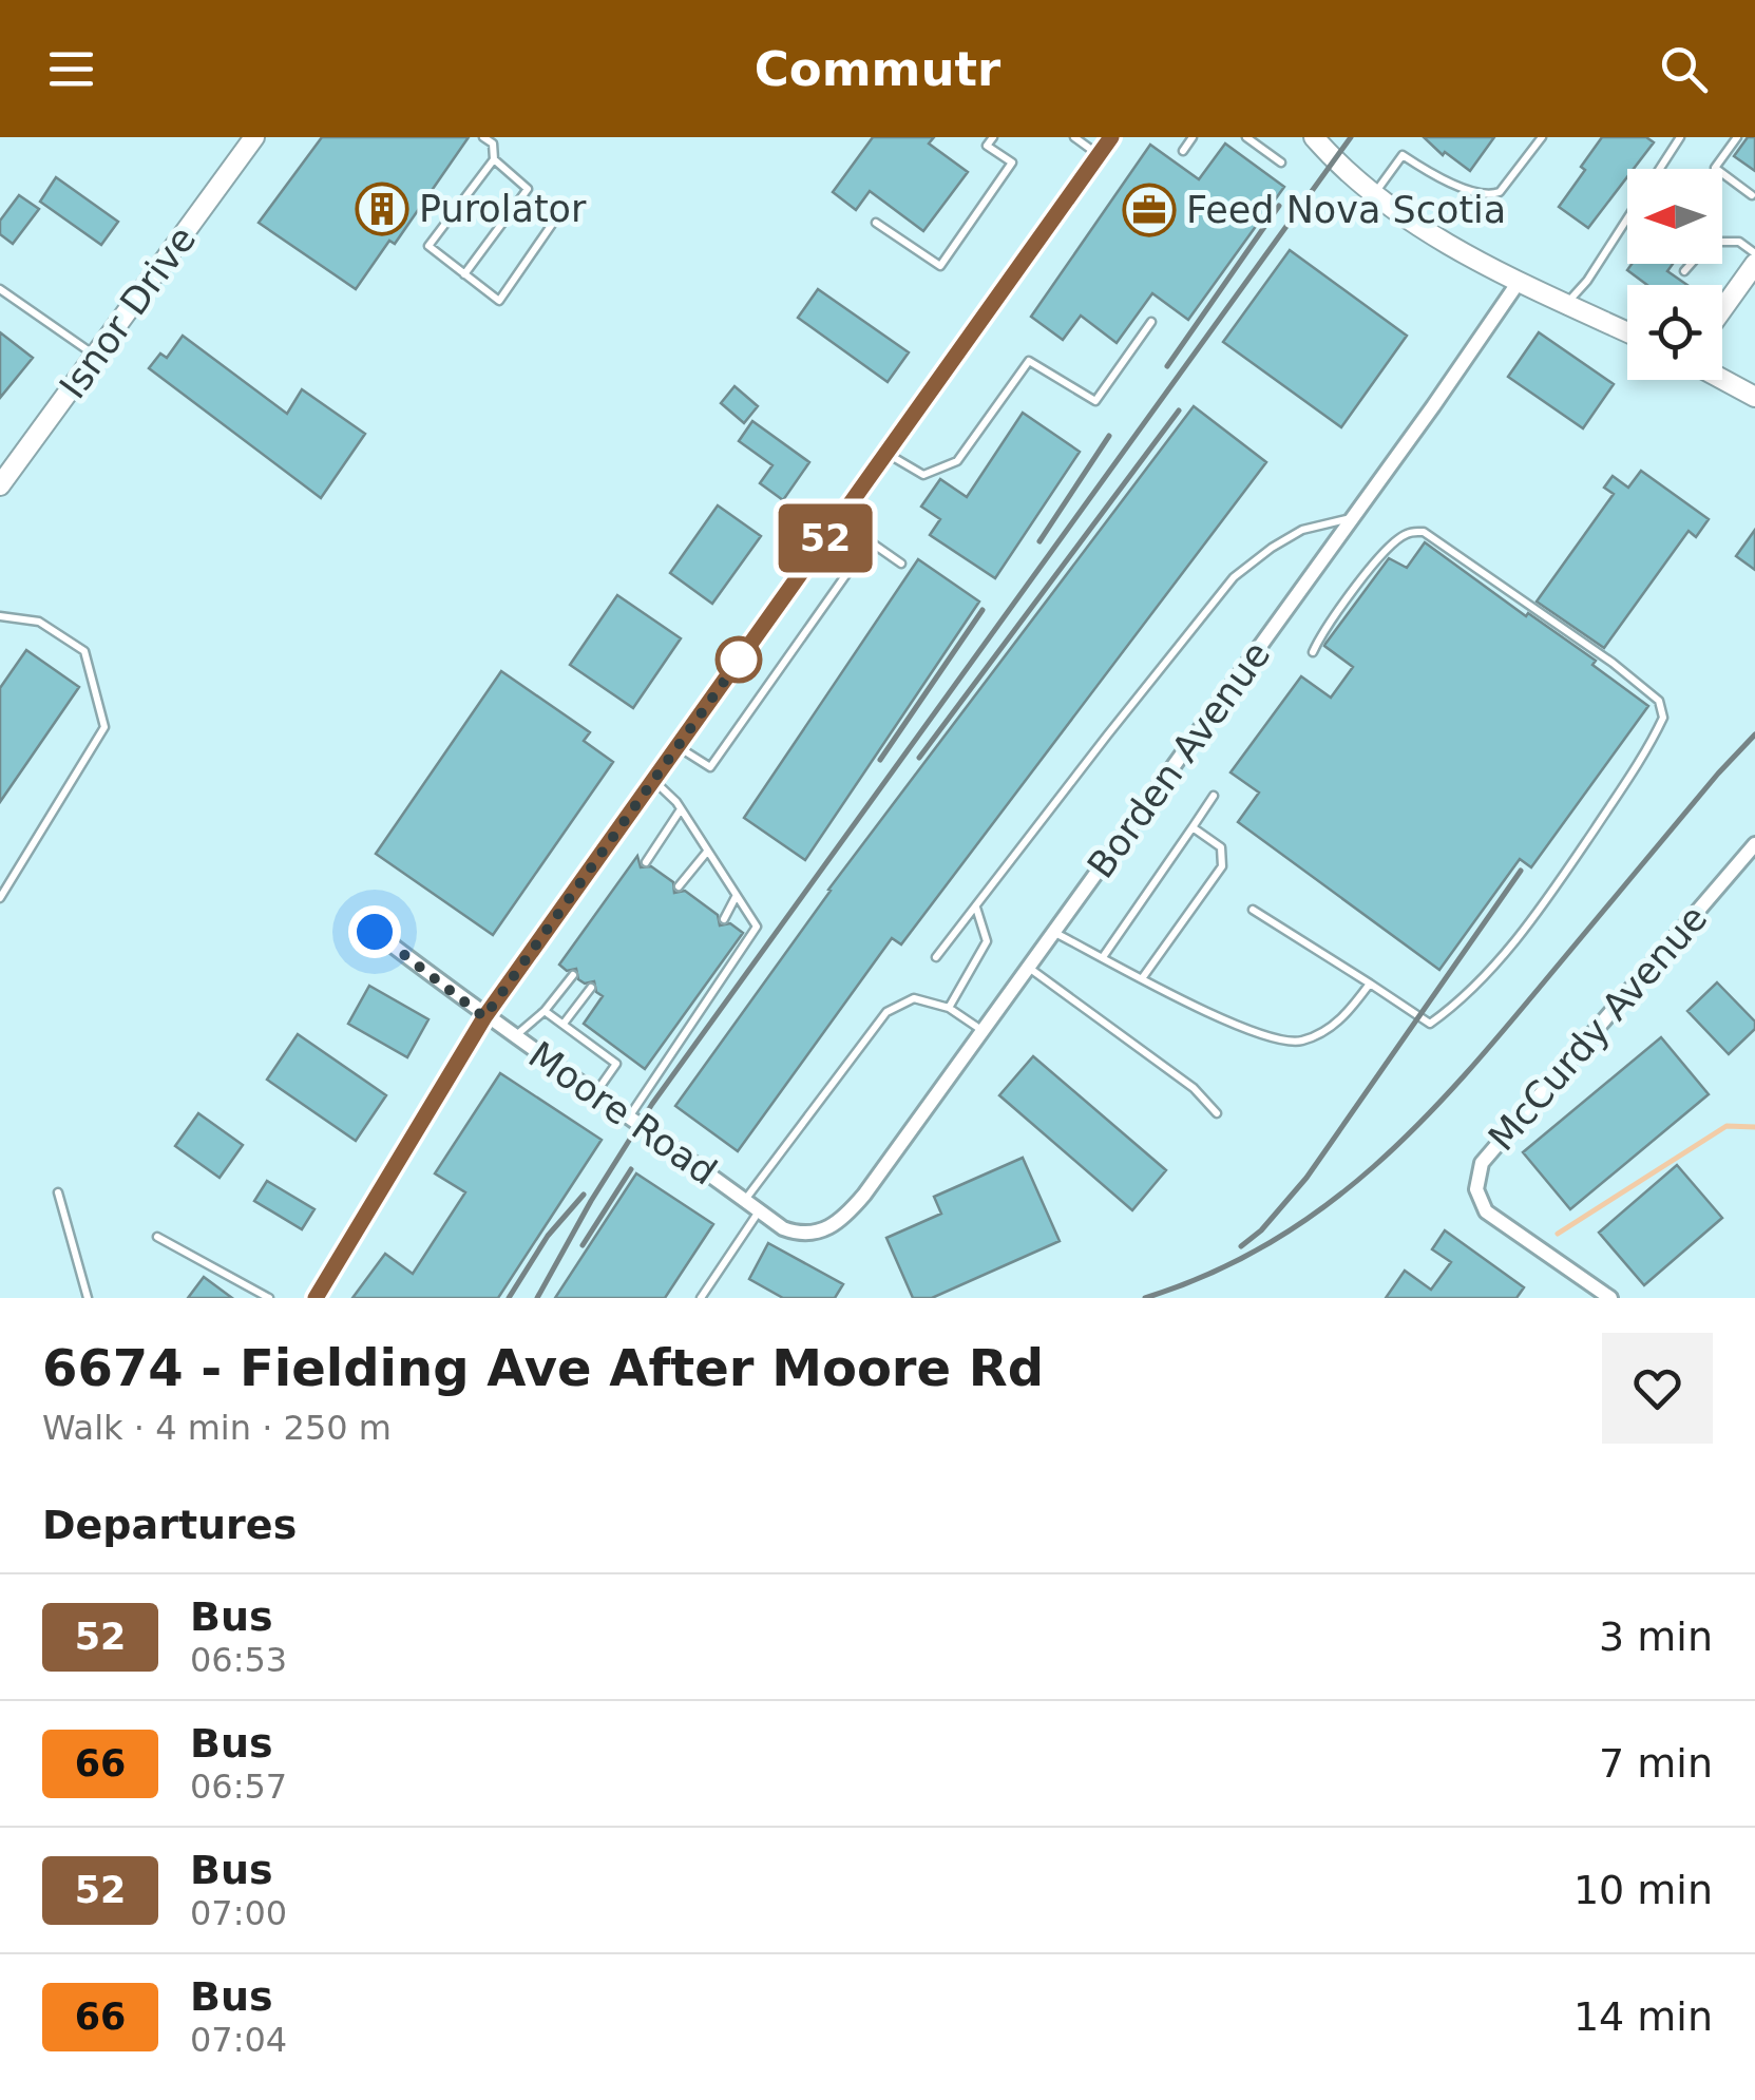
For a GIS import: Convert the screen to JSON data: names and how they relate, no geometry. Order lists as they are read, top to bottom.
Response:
{
  "streets": {
    "street": [
      "Isnor Drive",
      "Borden Avenue",
      "McCurdy Avenue",
      "Moore Road"
    ]
  },
  "crossings": [
    ["Borden Avenue", "Moore Road"]
  ],
  "places": {
    "building": ["Purolator"],
    "office": ["Feed Nova Scotia"]
  },
  "lines": ["bus line 52"],
  "north": "left",
  "page": {
    "header": "Commutr",
    "on_map": "52",
    "heading": [
      ["6674 - Fielding Ave After Moore Rd", "Walk · 4 min · 250 m"],
      "Departures"
    ],
    "list": [
      {
        "mark": "52",
        "name": "Bus",
        "note": "06:53",
        "value": "3 min"
      },
      {
        "mark": "66",
        "name": "Bus",
        "note": "06:57",
        "value": "7 min"
      },
      {
        "mark": "52",
        "name": "Bus",
        "note": "07:00",
        "value": "10 min"
      },
      {
        "mark": "66",
        "name": "Bus",
        "note": "07:04",
        "value": "14 min"
      }
    ]
  }
}
